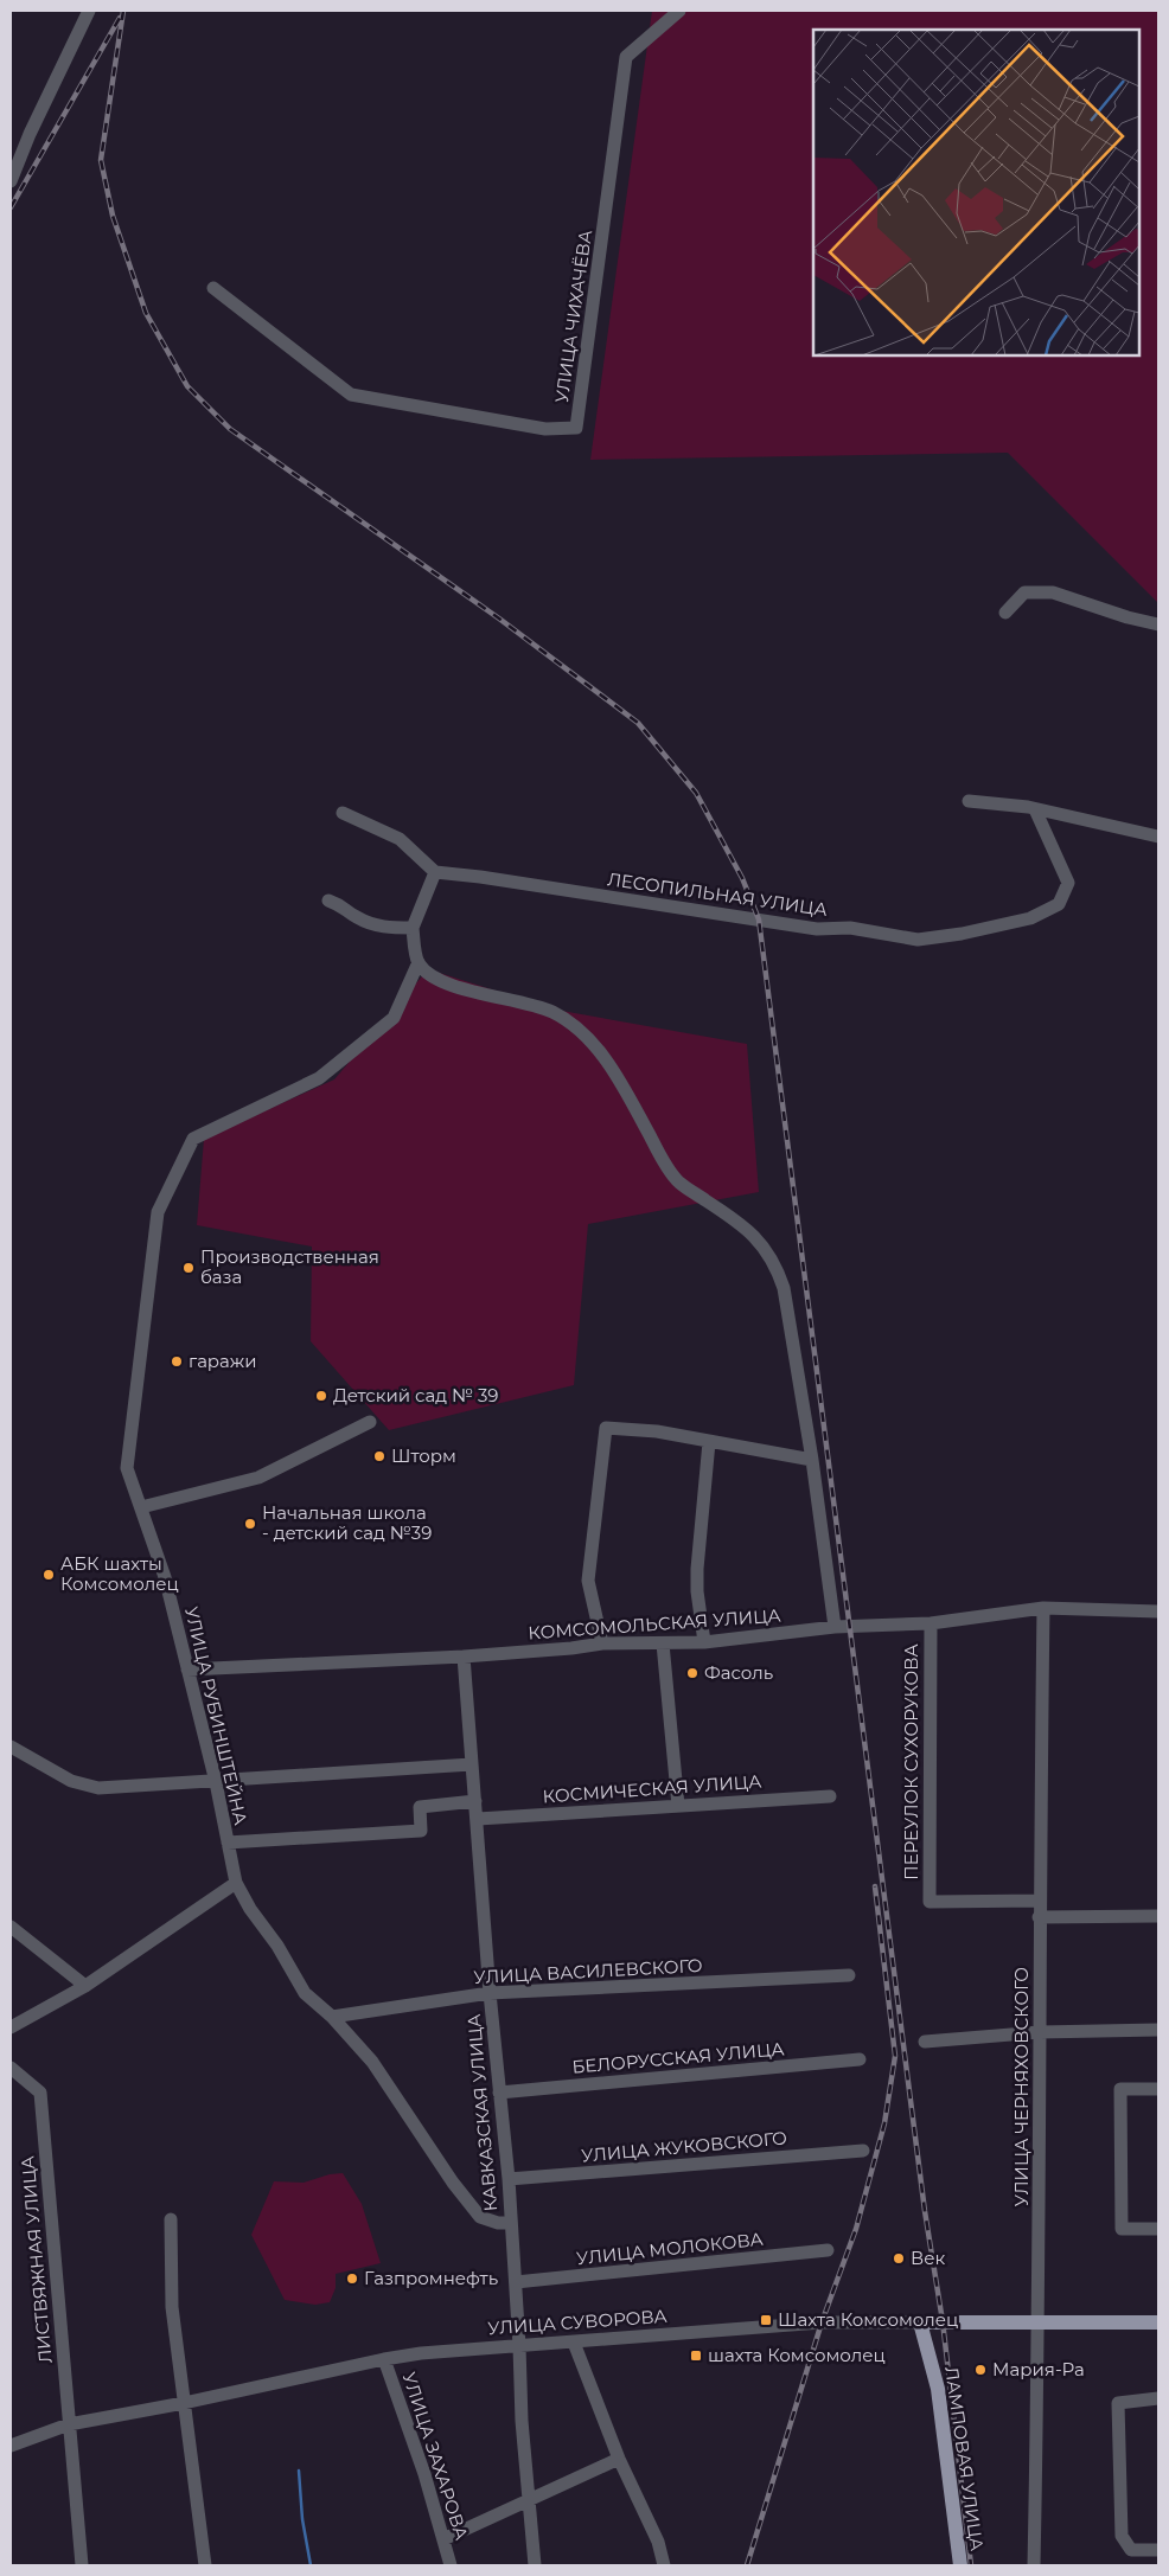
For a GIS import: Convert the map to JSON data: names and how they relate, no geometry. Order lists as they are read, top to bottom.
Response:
{
  "streets": {
    "main road": ["УЛИЦА СУВОРОВА", "ЛАМПОВАЯ УЛИЦА"],
    "street": [
      "УЛИЦА ЧИХАЧЁВА",
      "ЛЕСОПИЛЬНАЯ УЛИЦА",
      "КОМСОМОЛЬСКАЯ УЛИЦА",
      "УЛИЦА РУБИНШТЕЙНА",
      "ПЕРЕУЛОК СУХОРУКОВА",
      "КОСМИЧЕСКАЯ УЛИЦА",
      "УЛИЦА ВАСИЛЕВСКОГО",
      "БЕЛОРУССКАЯ УЛИЦА",
      "УЛИЦА ЧЕРНЯХОВСКОГО",
      "КАВКАЗСКАЯ УЛИЦА",
      "УЛИЦА ЖУКОВСКОГО",
      "УЛИЦА МОЛОКОВА",
      "ЛИСТВЯЖНАЯ УЛИЦА",
      "УЛИЦА ЗАХАРОВА"
    ]
  },
  "crossings": [
    ["КОМСОМОЛЬСКАЯ УЛИЦА", "УЛИЦА РУБИНШТЕЙНА"],
    ["КОМСОМОЛЬСКАЯ УЛИЦА", "ПЕРЕУЛОК СУХОРУКОВА"],
    ["КОМСОМОЛЬСКАЯ УЛИЦА", "УЛИЦА ЧЕРНЯХОВСКОГО"],
    ["КОМСОМОЛЬСКАЯ УЛИЦА", "КАВКАЗСКАЯ УЛИЦА"],
    ["УЛИЦА РУБИНШТЕЙНА", "УЛИЦА ВАСИЛЕВСКОГО"],
    ["УЛИЦА РУБИНШТЕЙНА", "КАВКАЗСКАЯ УЛИЦА"],
    ["ПЕРЕУЛОК СУХОРУКОВА", "УЛИЦА ЧЕРНЯХОВСКОГО"],
    ["КОСМИЧЕСКАЯ УЛИЦА", "КАВКАЗСКАЯ УЛИЦА"],
    ["УЛИЦА ВАСИЛЕВСКОГО", "КАВКАЗСКАЯ УЛИЦА"],
    ["БЕЛОРУССКАЯ УЛИЦА", "КАВКАЗСКАЯ УЛИЦА"],
    ["УЛИЦА ЧЕРНЯХОВСКОГО", "УЛИЦА СУВОРОВА"],
    ["КАВКАЗСКАЯ УЛИЦА", "УЛИЦА ЖУКОВСКОГО"],
    ["КАВКАЗСКАЯ УЛИЦА", "УЛИЦА МОЛОКОВА"],
    ["КАВКАЗСКАЯ УЛИЦА", "УЛИЦА СУВОРОВА"],
    ["ЛИСТВЯЖНАЯ УЛИЦА", "УЛИЦА СУВОРОВА"],
    ["УЛИЦА СУВОРОВА", "УЛИЦА ЗАХАРОВА"],
    ["УЛИЦА СУВОРОВА", "ЛАМПОВАЯ УЛИЦА"]
  ],
  "places": {
    "other": [
      "Производственная база",
      "гаражи",
      "Детский сад № 39",
      "Шторм",
      "Начальная школа - детский сад №39",
      "АБК шахты Комсомолец",
      "Фасоль",
      "Век",
      "Газпромнефть",
      "Мария-Ра"
    ],
    "transit": ["Шахта Комсомолец", "шахта Комсомолец"]
  }
}
